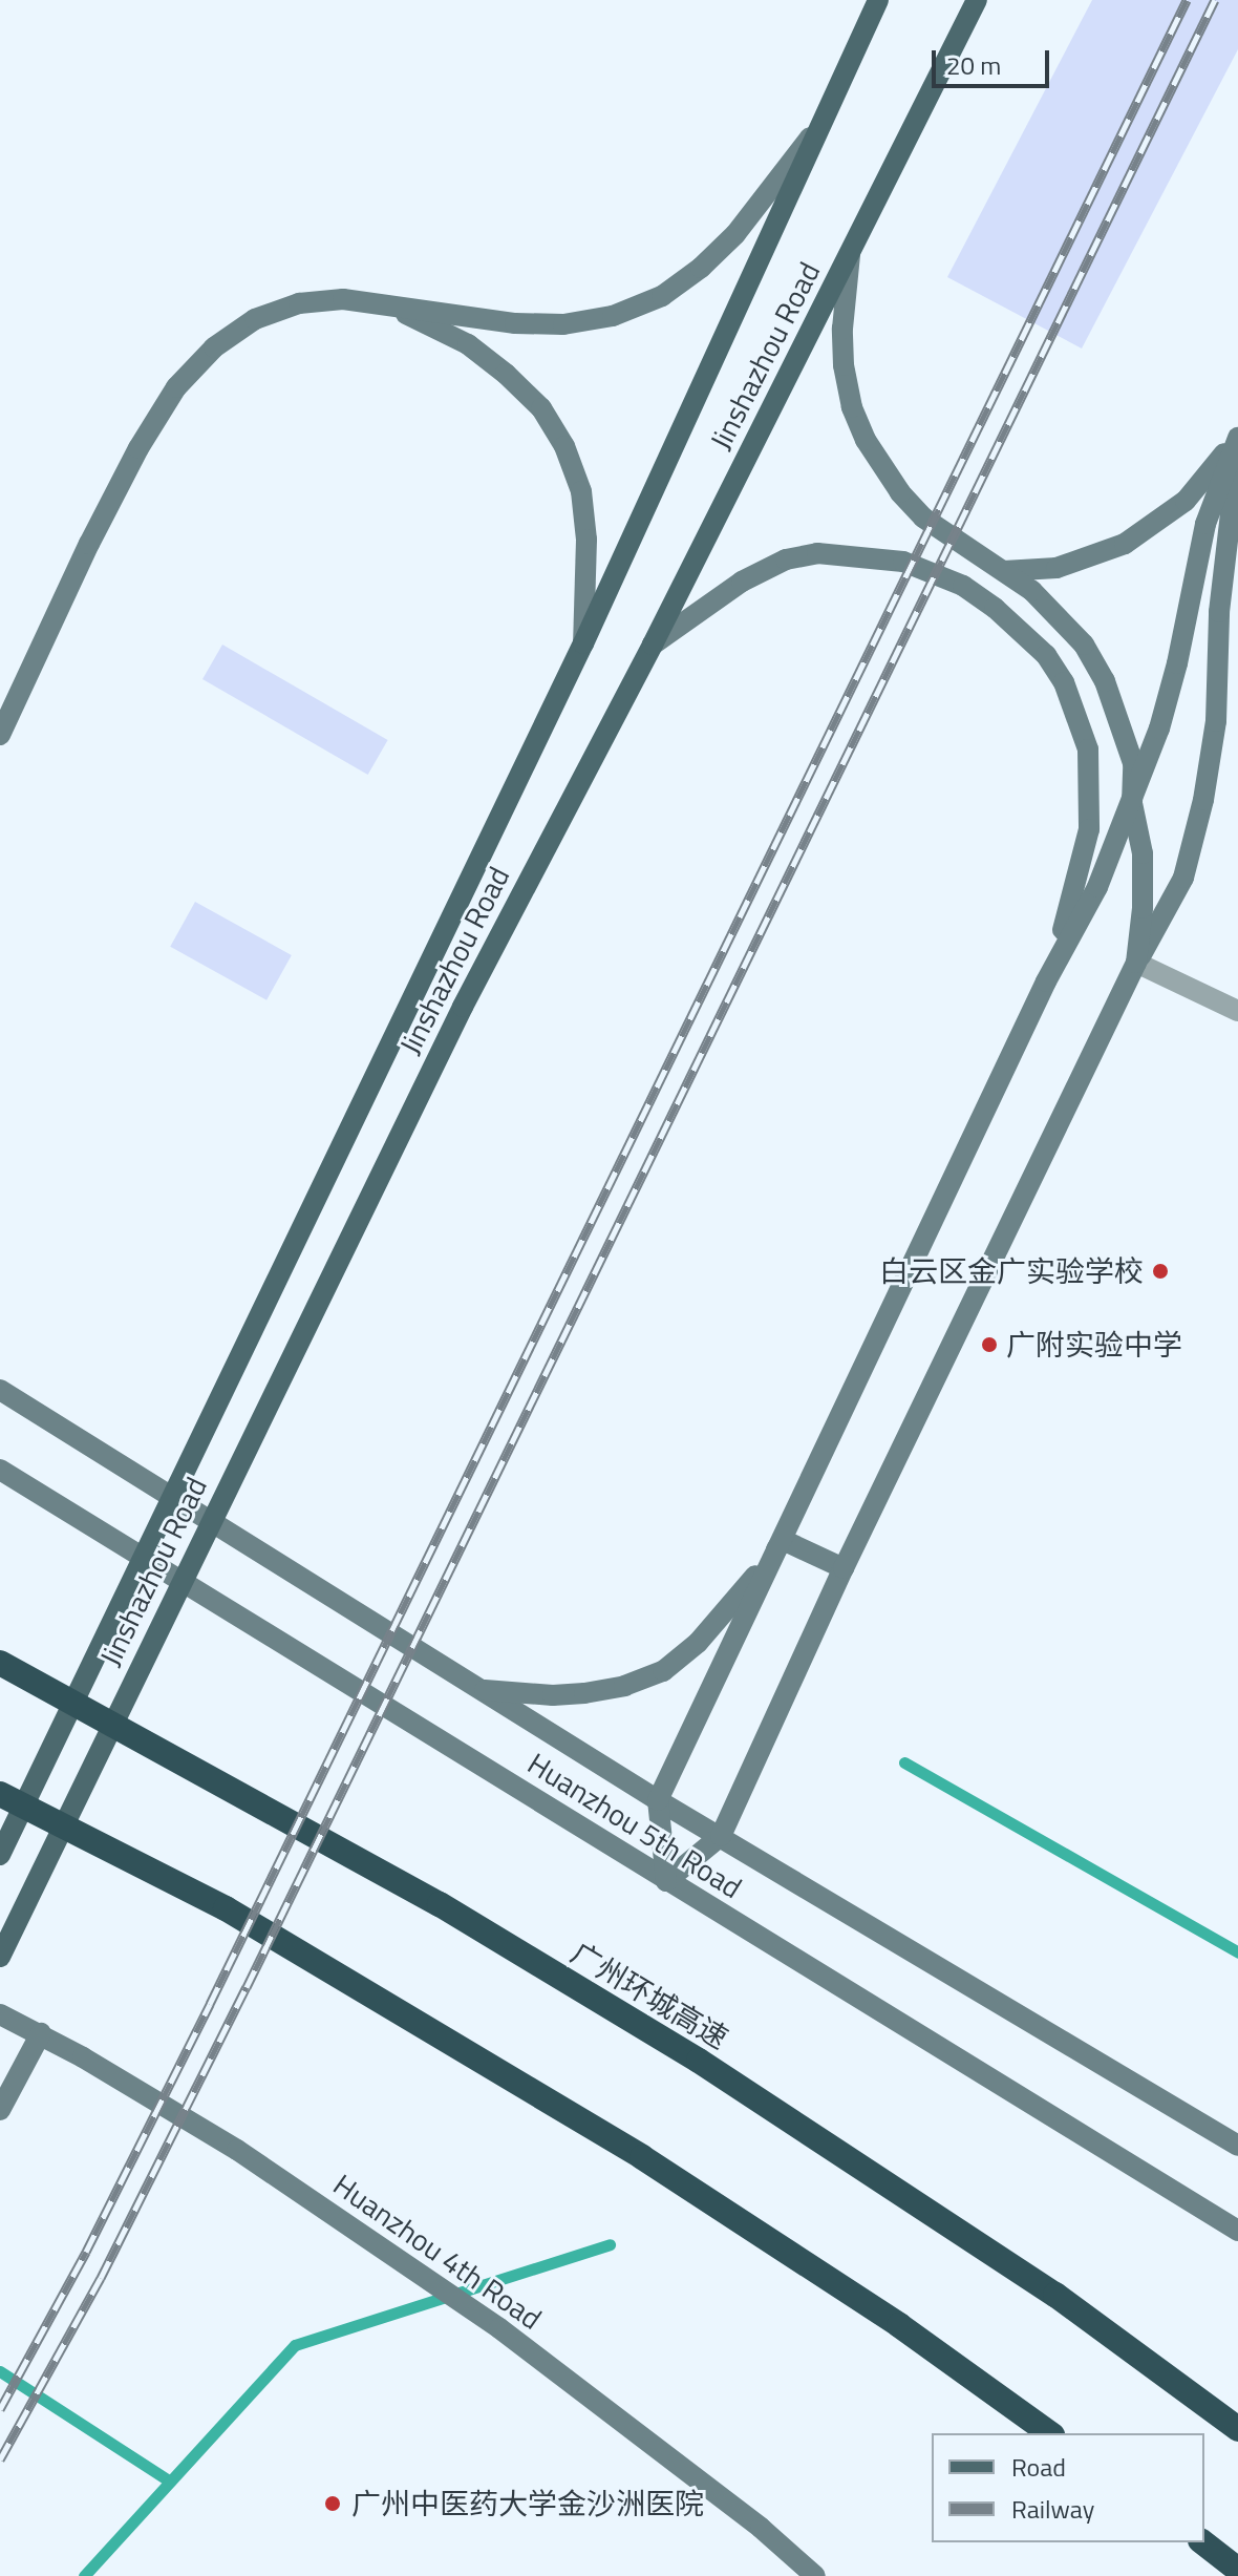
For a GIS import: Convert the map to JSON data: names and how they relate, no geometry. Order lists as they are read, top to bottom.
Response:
{
  "streets": {
    "highway": ["广州环城高速"],
    "main road": ["Jinshazhou Road"],
    "street": ["Huanzhou 5th Road", "Huanzhou 4th Road"]
  },
  "places": ["白云区金广实验学校", "广附实验中学", "广州中医药大学金沙洲医院"],
  "legend": ["Road", "Railway"],
  "scale_bar": "20 m"
}
